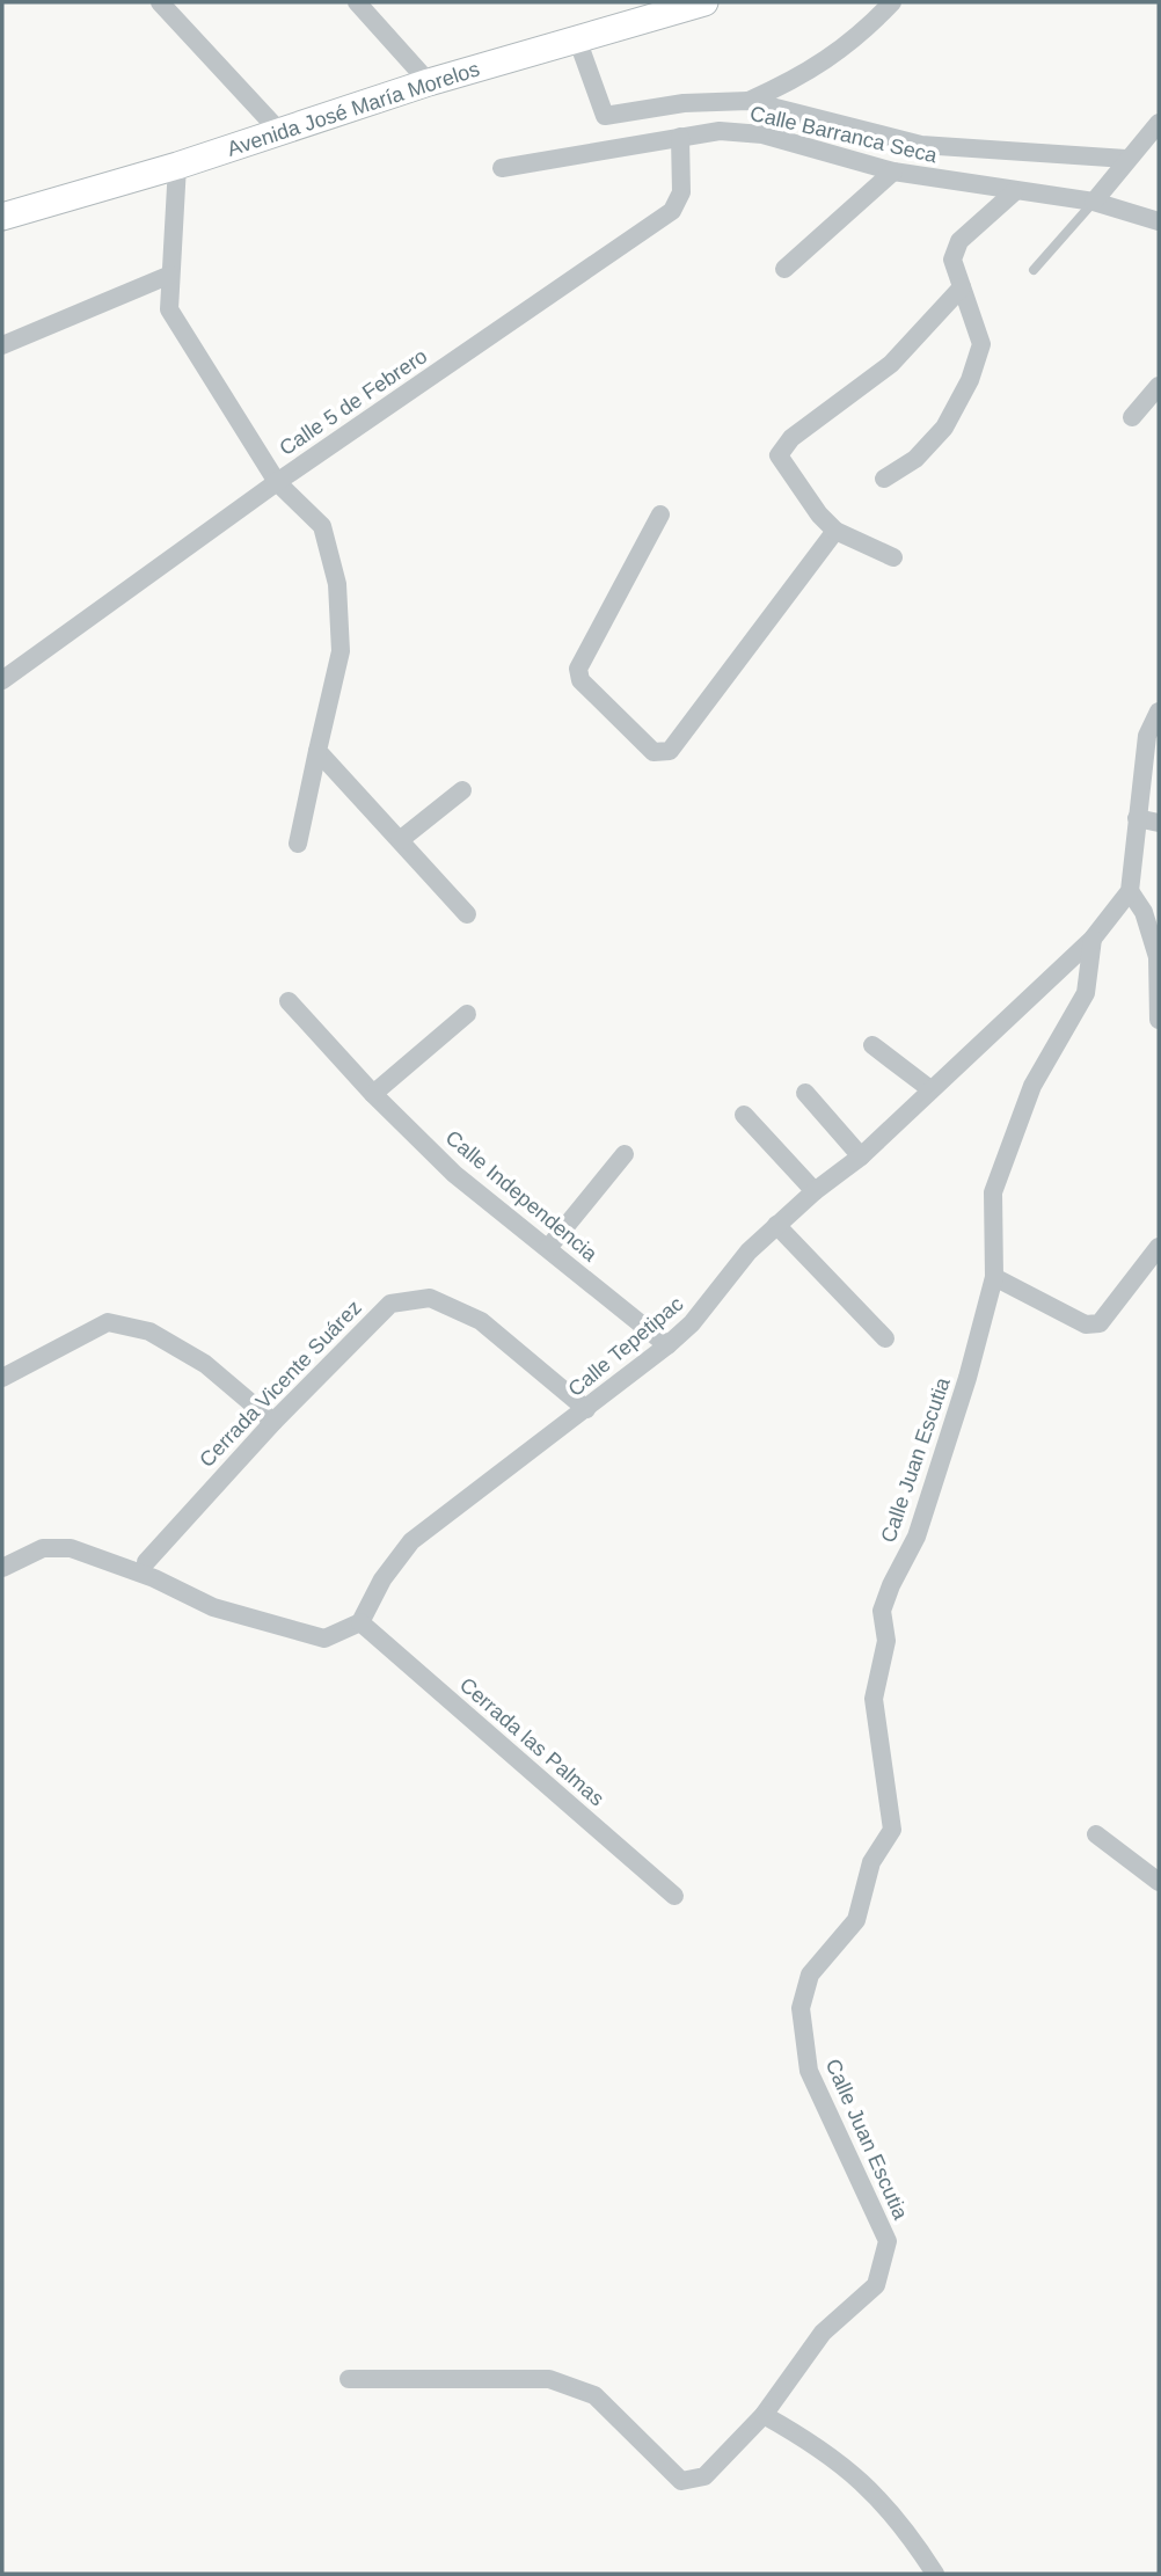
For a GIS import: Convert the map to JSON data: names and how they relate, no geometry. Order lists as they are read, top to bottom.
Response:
{
  "streets": {
    "main road": ["Avenida José María Morelos"],
    "street": [
      "Calle Barranca Seca",
      "Calle 5 de Febrero",
      "Calle Independencia",
      "Calle Tepetipac",
      "Cerrada Vicente Suárez",
      "Calle Juan Escutia",
      "Cerrada las Palmas"
    ]
  },
  "crossings": [
    ["Calle Barranca Seca", "Calle 5 de Febrero"],
    ["Calle Independencia", "Calle Tepetipac"],
    ["Calle Tepetipac", "Cerrada Vicente Suárez"],
    ["Calle Tepetipac", "Calle Juan Escutia"],
    ["Calle Tepetipac", "Cerrada las Palmas"]
  ]
}
